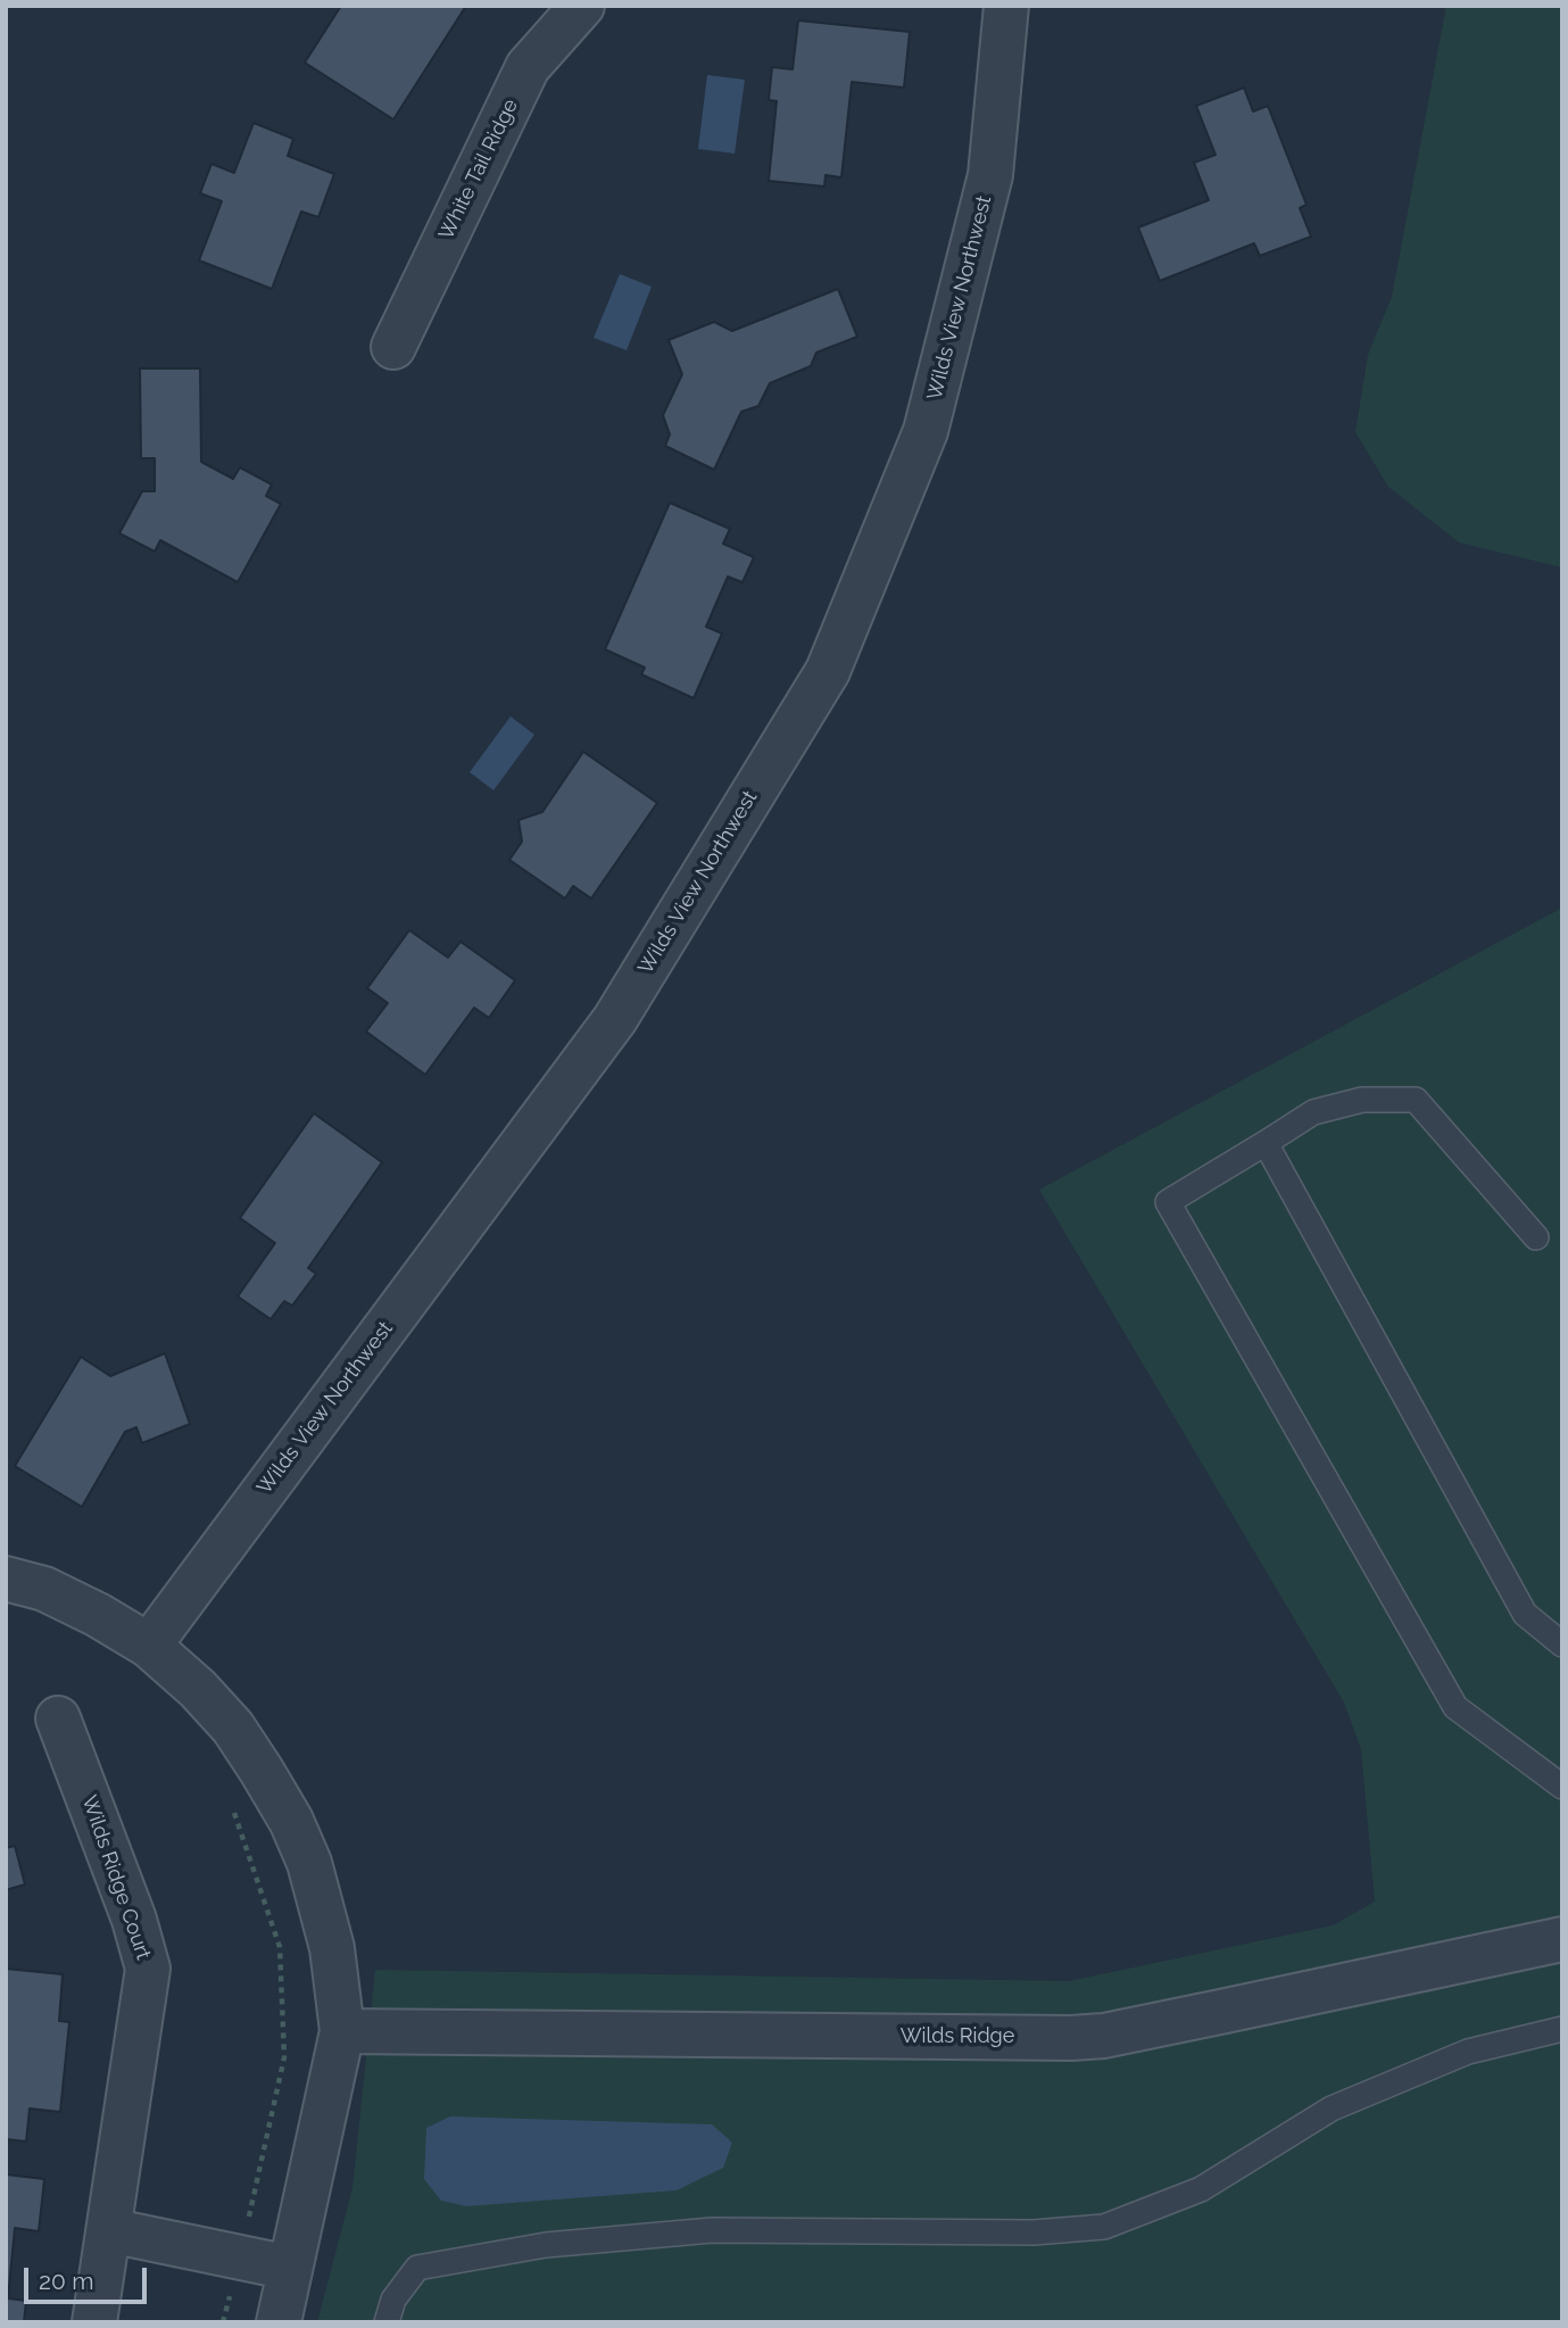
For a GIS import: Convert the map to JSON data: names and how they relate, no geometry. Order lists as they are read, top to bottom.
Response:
{
  "streets": {
    "street": [
      "White Tail Ridge",
      "Wilds View Northwest",
      "Wilds Ridge Court",
      "Wilds Ridge"
    ]
  },
  "scale_bar": "20 m"
}
